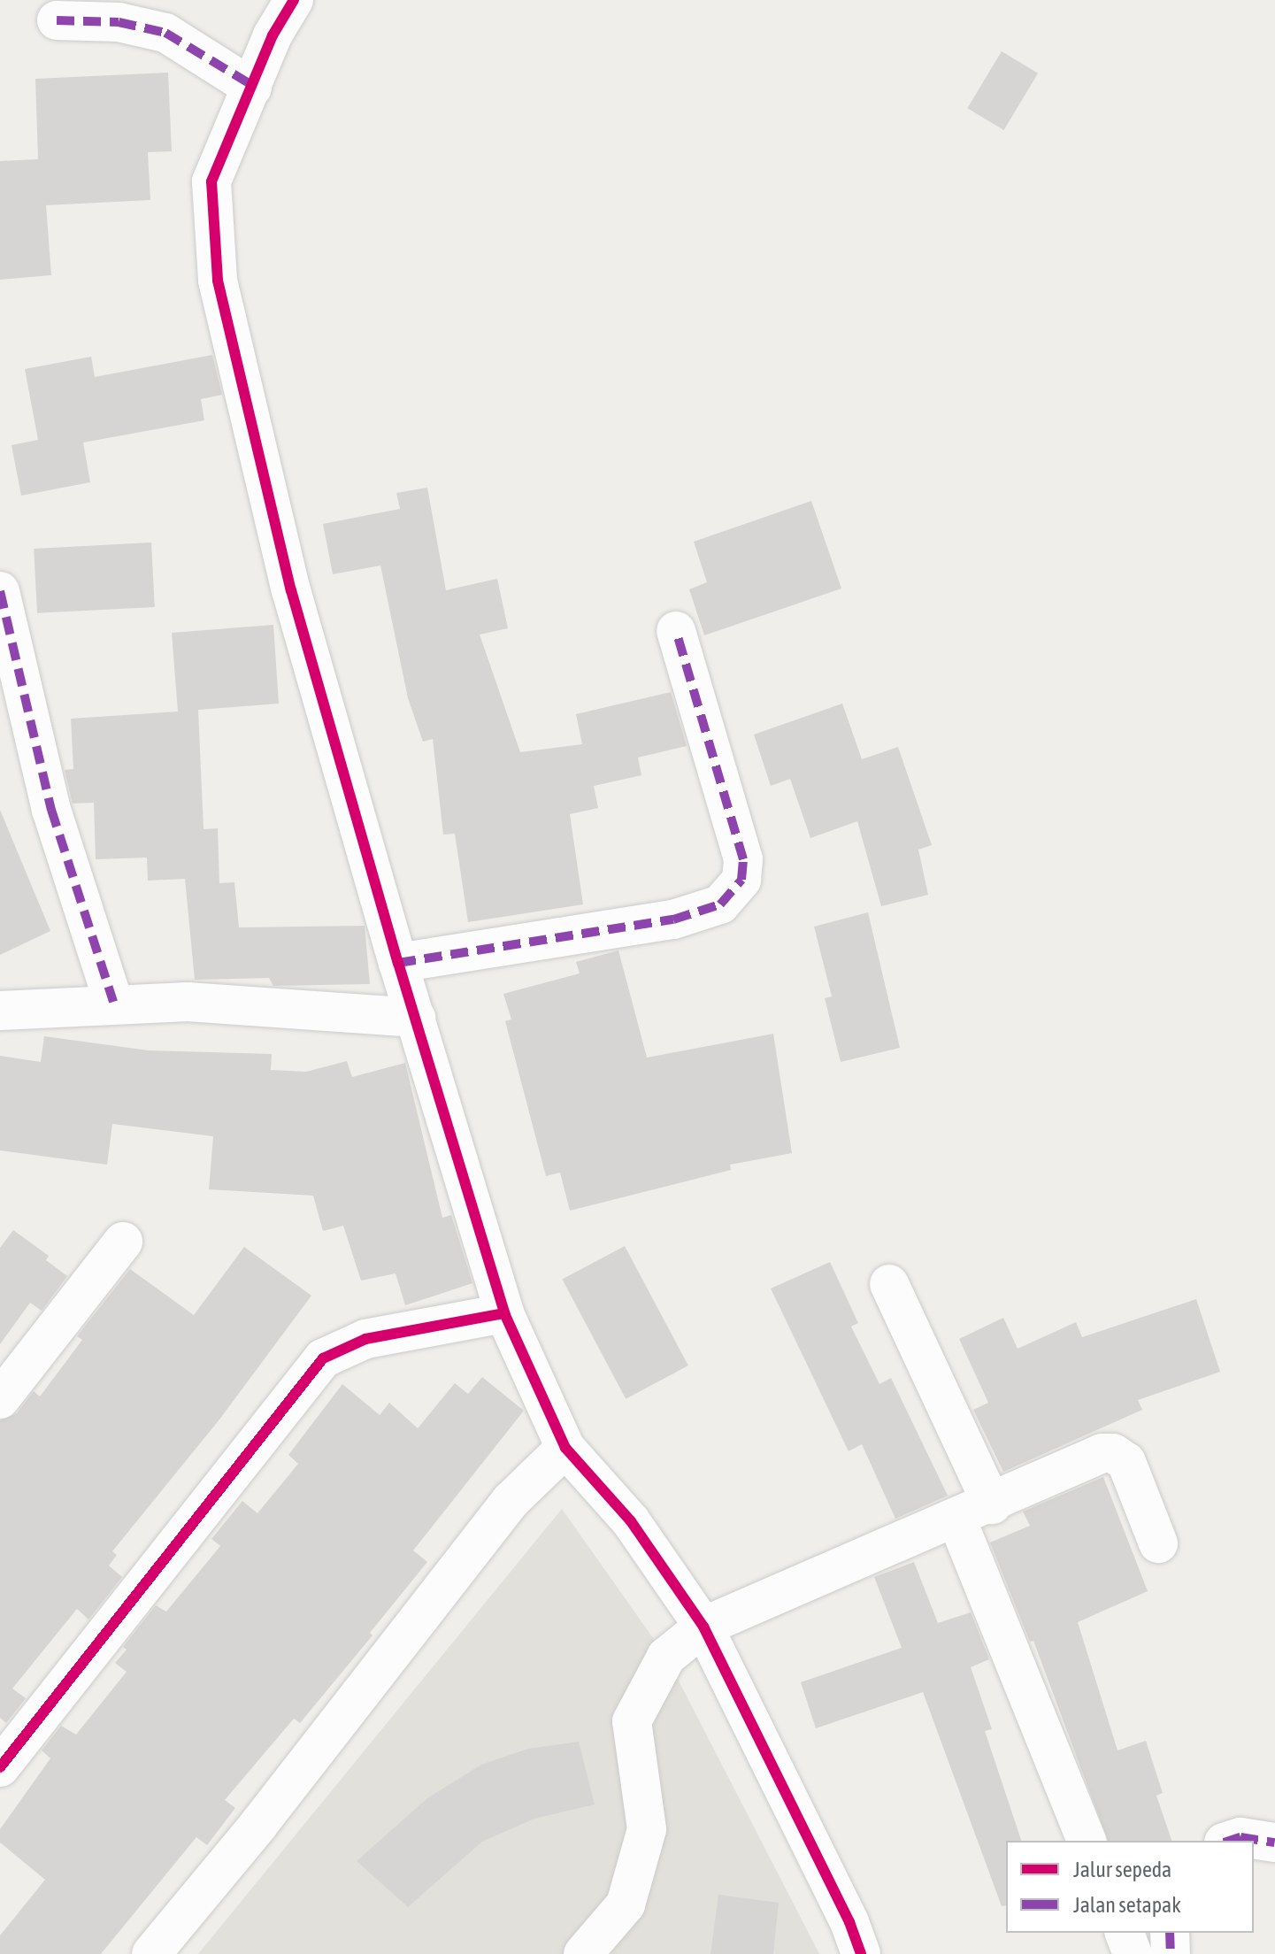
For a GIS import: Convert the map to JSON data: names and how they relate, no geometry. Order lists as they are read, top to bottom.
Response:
{
  "legend": ["Jalur sepeda", "Jalan setapak"]
}
